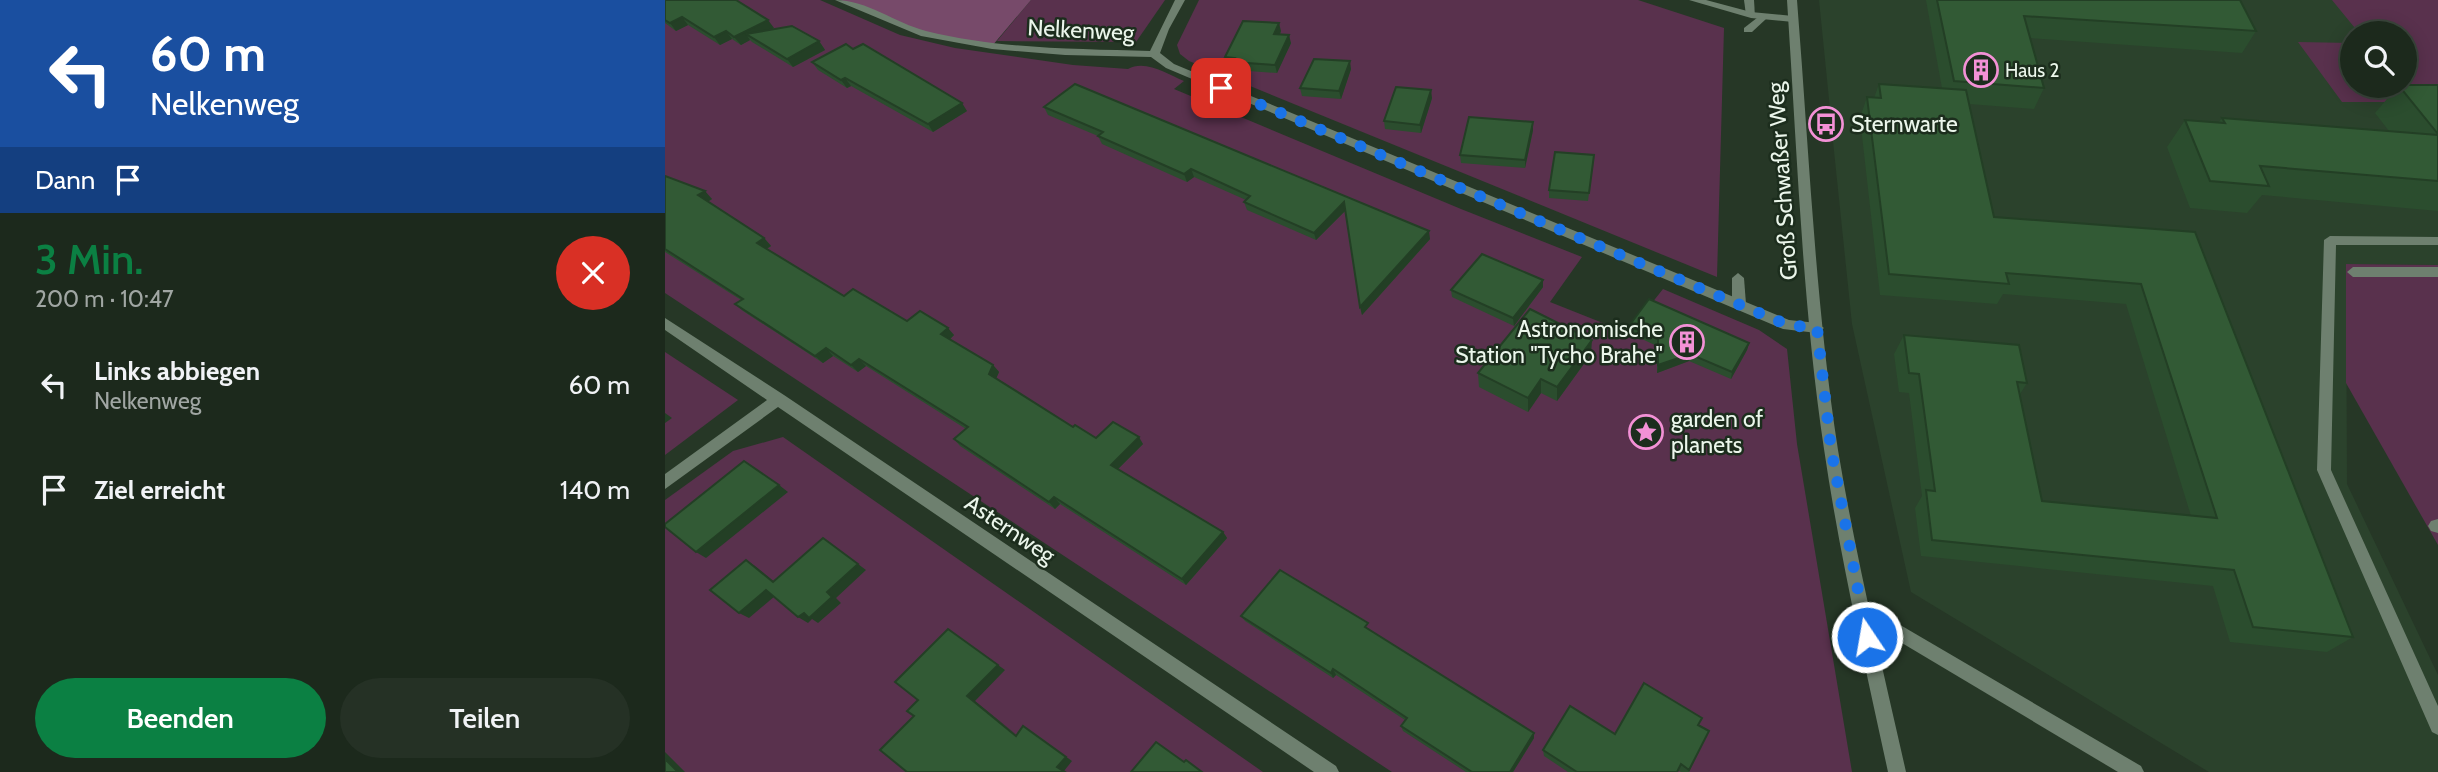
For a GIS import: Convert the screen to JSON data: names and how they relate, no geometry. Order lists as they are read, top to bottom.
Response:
{
  "streets": {
    "street": ["Nelkenweg", "Groß Schwaßer Weg", "Asternweg"]
  },
  "crossings": [
    ["Nelkenweg", "Groß Schwaßer Weg"]
  ],
  "places": {
    "building": ["Haus 2", "Astronomische Station \"Tycho Brahe\""],
    "bus stop": ["Sternwarte"],
    "place": ["garden of planets"]
  },
  "page": {
    "turn": ["60 m", "Nelkenweg"],
    "then": "Dann",
    "heading": ["3 Min.", "200 m · 10:47"],
    "list": [
      {
        "name": "Links abbiegen",
        "note": "Nelkenweg",
        "value": "60 m"
      },
      {
        "name": "Ziel erreicht",
        "value": "140 m"
      }
    ],
    "buttons": ["Beenden", "Teilen"]
  }
}
